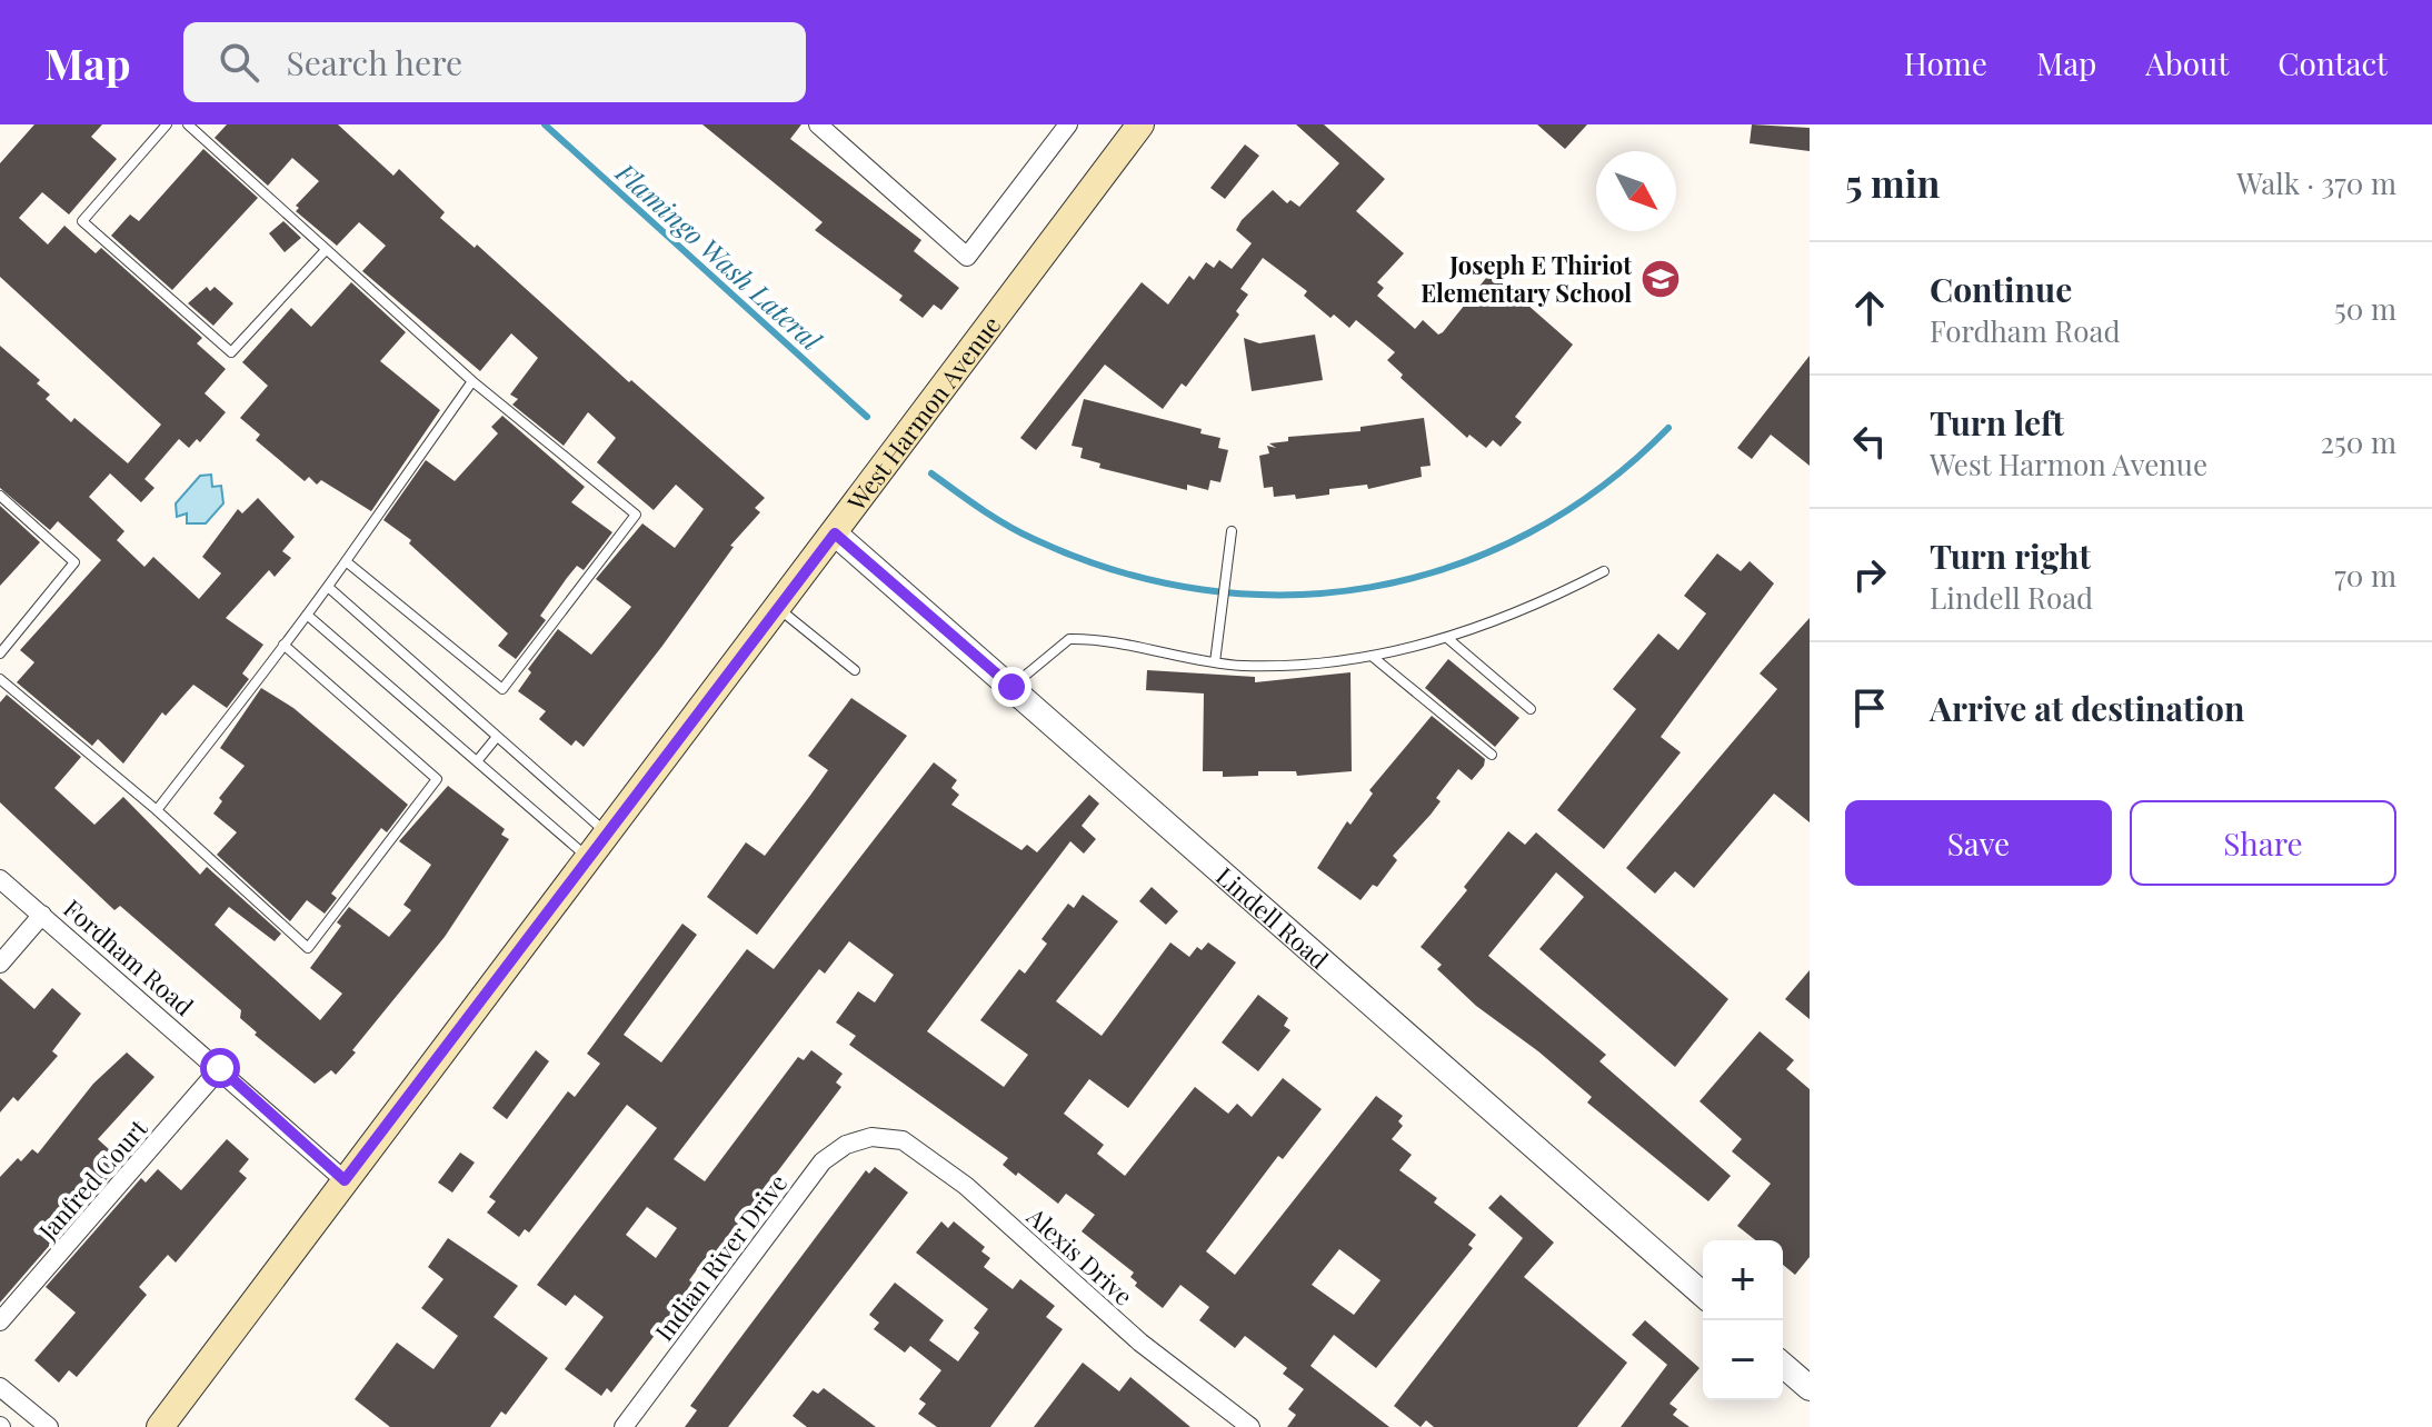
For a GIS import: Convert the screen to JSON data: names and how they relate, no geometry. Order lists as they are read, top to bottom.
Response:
{
  "streets": {
    "main road": ["West Harmon Avenue"],
    "street": [
      "Lindell Road",
      "Fordham Road",
      "Janfred Court",
      "Alexis Drive",
      "Indian River Drive"
    ]
  },
  "crossings": [
    ["West Harmon Avenue", "Lindell Road"],
    ["West Harmon Avenue", "Fordham Road"],
    ["Fordham Road", "Janfred Court"],
    ["Alexis Drive", "Indian River Drive"]
  ],
  "water": ["Flamingo Wash Lateral"],
  "places": {
    "school or university": ["Joseph E Thiriot Elementary School"]
  },
  "north": "bottom right",
  "page": {
    "header": "Map",
    "search": "Search here",
    "nav": [
      "Home",
      "Map",
      "About",
      "Contact"
    ],
    "heading": ["5 min", "Walk · 370 m"],
    "list": [
      ["Continue", "Fordham Road", "50 m"],
      ["Turn left", "West Harmon Avenue", "250 m"],
      ["Turn right", "Lindell Road", "70 m"],
      "Arrive at destination"
    ],
    "buttons": ["Save", "Share"],
    "map_buttons": ["+", "−"]
  }
}
